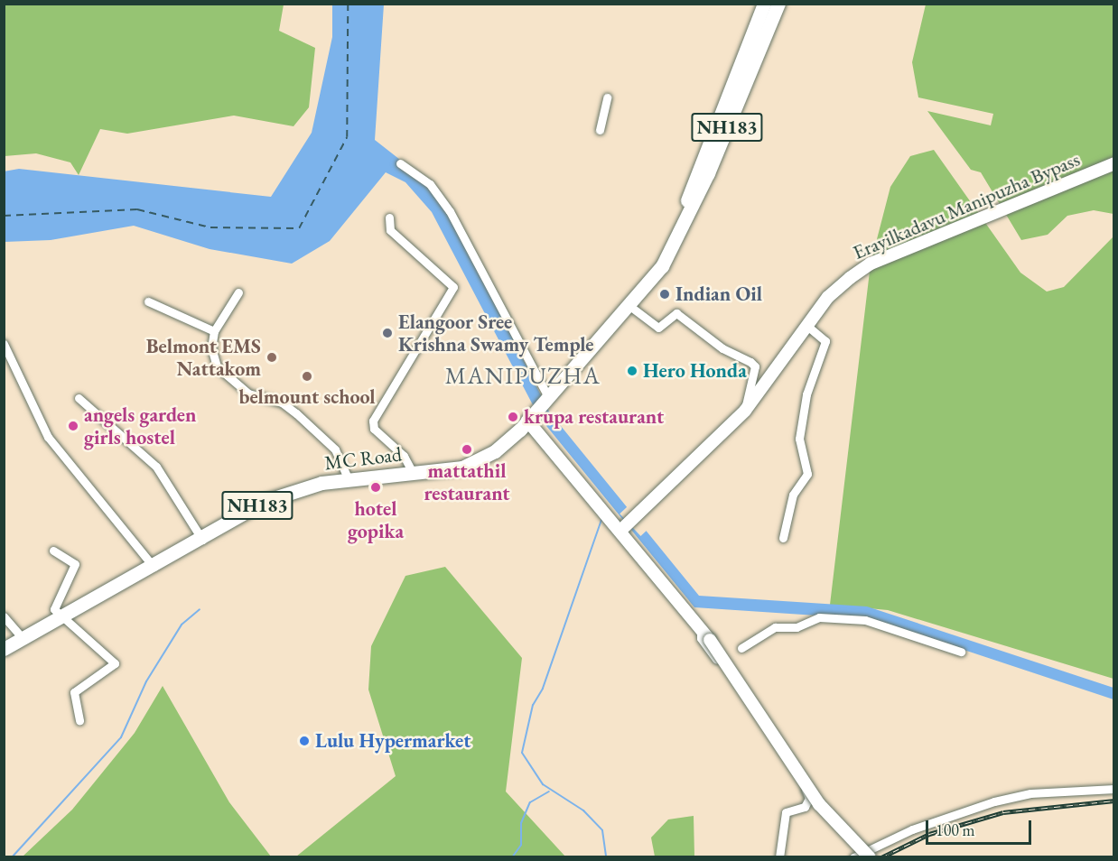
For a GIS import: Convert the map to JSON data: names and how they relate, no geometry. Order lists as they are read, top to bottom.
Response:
{
  "streets": {
    "highway": ["NH183", "MC Road"],
    "main road": ["Erayilkadavu Manipuzha Bypass"]
  },
  "districts": ["MANIPUZHA"],
  "places": [
    "Indian Oil",
    "Elangoor Sree Krishna Swamy Temple",
    "Belmont EMS Nattakom",
    "Hero Honda",
    "belmount school",
    "krupa restaurant",
    "angels garden girls hostel",
    "mattathil restaurant",
    "hotel gopika",
    "Lulu Hypermarket"
  ],
  "scale_bar": "100 m"
}
